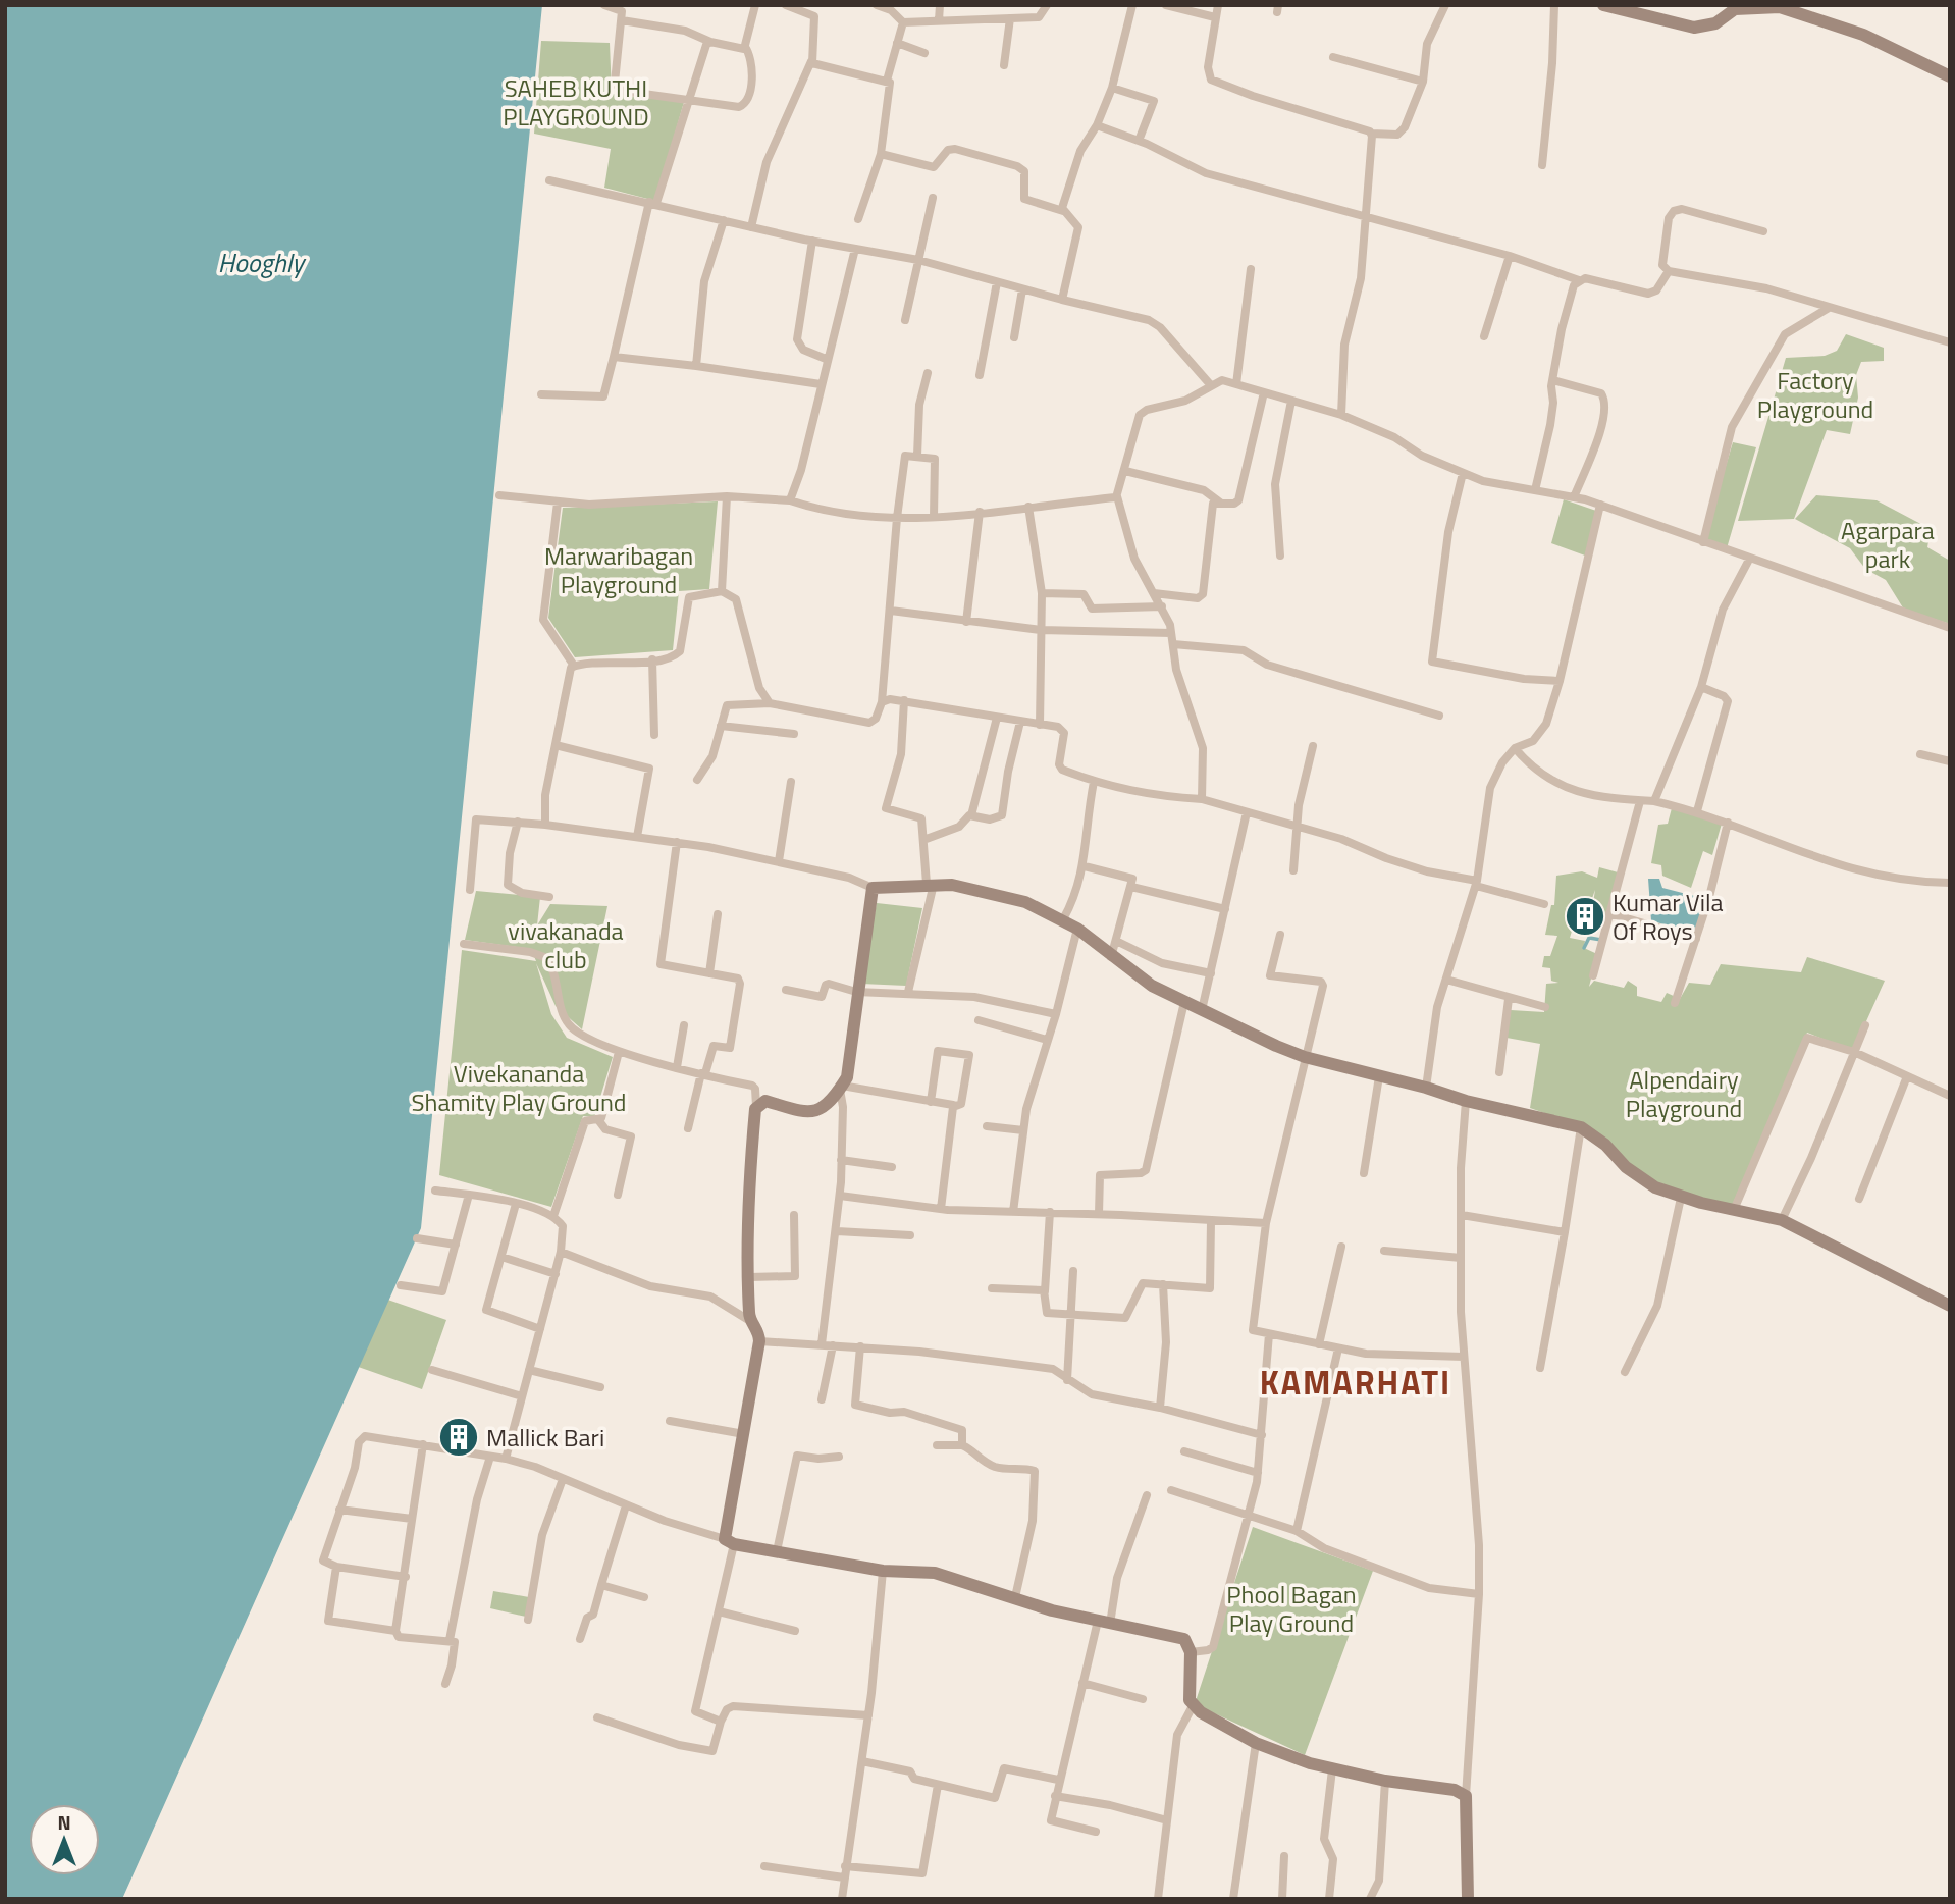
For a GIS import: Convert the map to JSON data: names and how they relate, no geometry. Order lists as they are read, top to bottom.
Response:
{
  "districts": ["KAMARHATI"],
  "water": ["Hooghly"],
  "parks": [
    "SAHEB KUTHI PLAYGROUND",
    "Factory Playground",
    "Agarpara park",
    "Marwaribagan Playground",
    "vivakanada club",
    "Vivekananda Shamity Play Ground",
    "Alpendairy Playground",
    "Phool Bagan Play Ground"
  ],
  "places": {
    "building": ["Kumar Vila Of Roys", "Mallick Bari"]
  },
  "north": "top"
}
